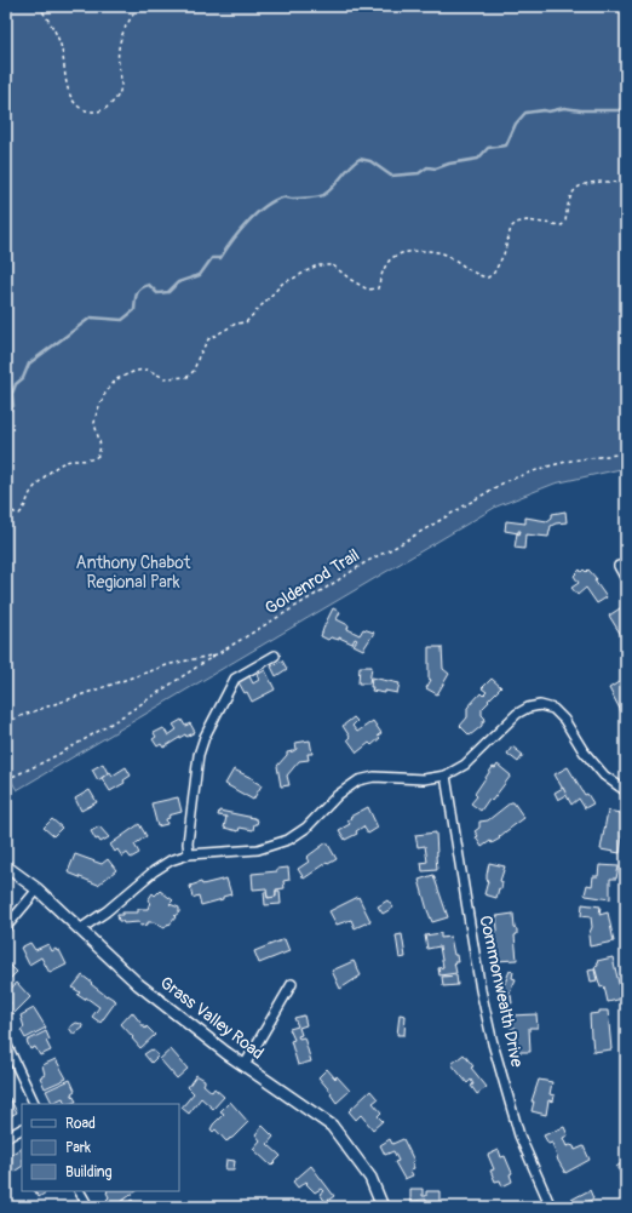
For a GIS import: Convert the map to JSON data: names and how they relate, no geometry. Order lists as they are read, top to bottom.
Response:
{
  "streets": {
    "main road": ["Grass Valley Road"],
    "street": ["Commonwealth Drive"],
    "path": ["Goldenrod Trail"]
  },
  "parks": ["Anthony Chabot Regional Park"],
  "legend": ["Road", "Park", "Building"]
}
